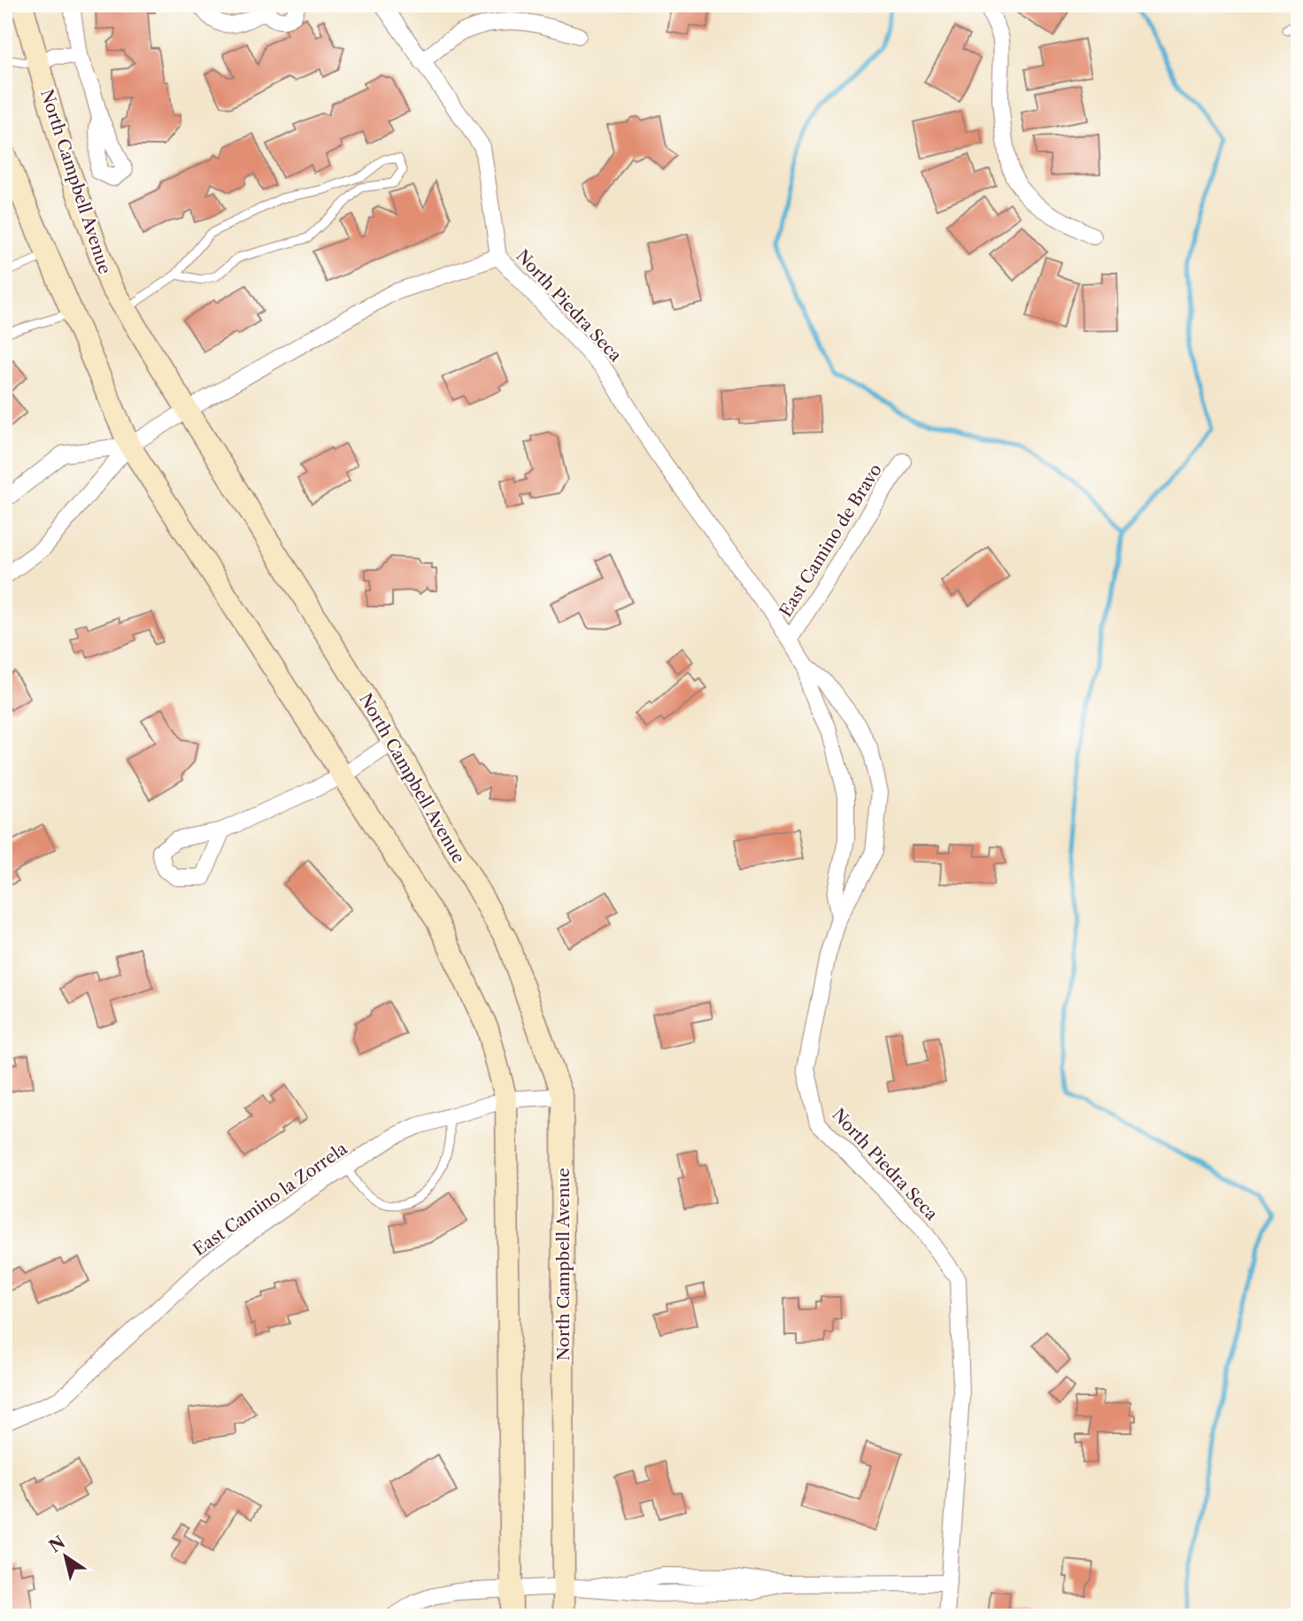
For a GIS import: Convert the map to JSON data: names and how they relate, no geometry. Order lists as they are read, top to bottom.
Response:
{
  "streets": {
    "main road": ["North Campbell Avenue"],
    "street": ["North Piedra Seca", "East Camino de Bravo", "East Camino la Zorrela"]
  },
  "crossings": [
    ["North Campbell Avenue", "North Piedra Seca"],
    ["North Campbell Avenue", "East Camino la Zorrela"],
    ["North Piedra Seca", "East Camino de Bravo"]
  ],
  "north": "top left"
}
